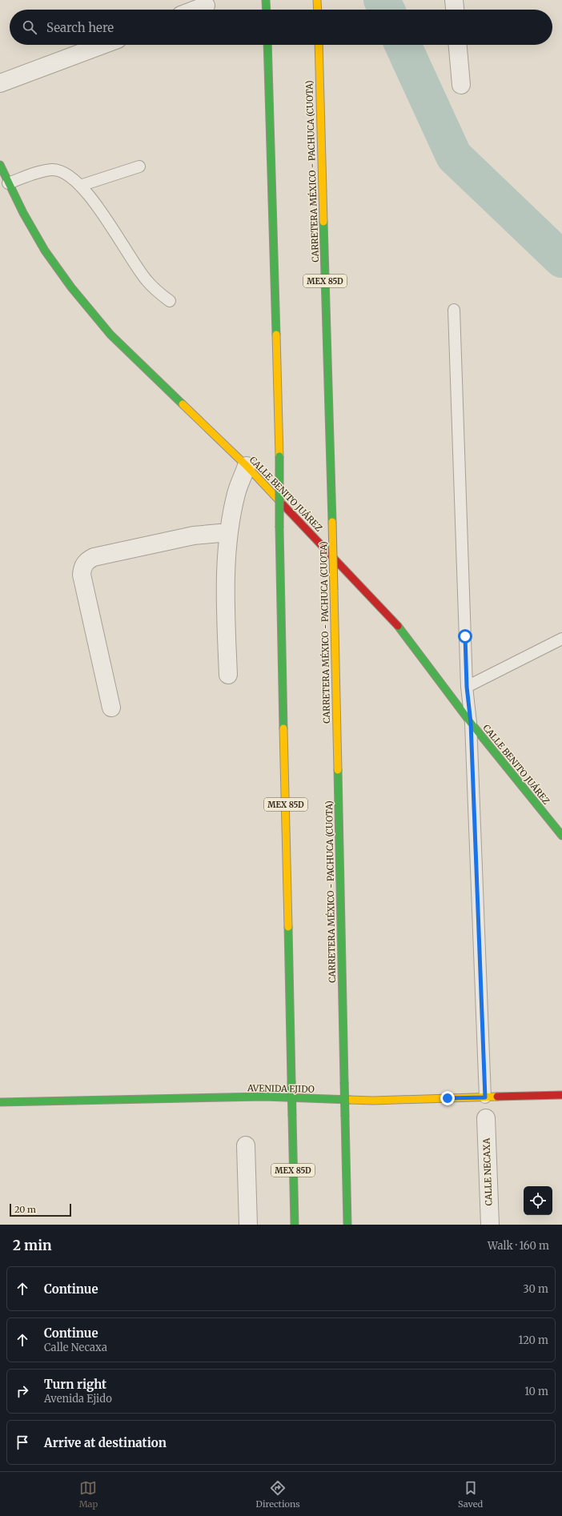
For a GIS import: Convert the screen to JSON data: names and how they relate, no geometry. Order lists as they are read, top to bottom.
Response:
{
  "streets": {
    "main road": [
      "CARRETERA MÉXICO - PACHUCA (CUOTA)",
      "MEX 85D",
      "CALLE BENITO JUÁREZ",
      "AVENIDA EJIDO"
    ],
    "street": ["CALLE NECAXA"]
  },
  "scale_bar": "20 m",
  "page": {
    "search": "Search here",
    "scale": "20 m",
    "heading": ["2 min", "Walk · 160 m"],
    "list": [
      ["Continue", "30 m"],
      ["Continue", "Calle Necaxa", "120 m"],
      ["Turn right", "Avenida Ejido", "10 m"],
      "Arrive at destination"
    ],
    "nav": ["Map", "Directions", "Saved"]
  }
}
